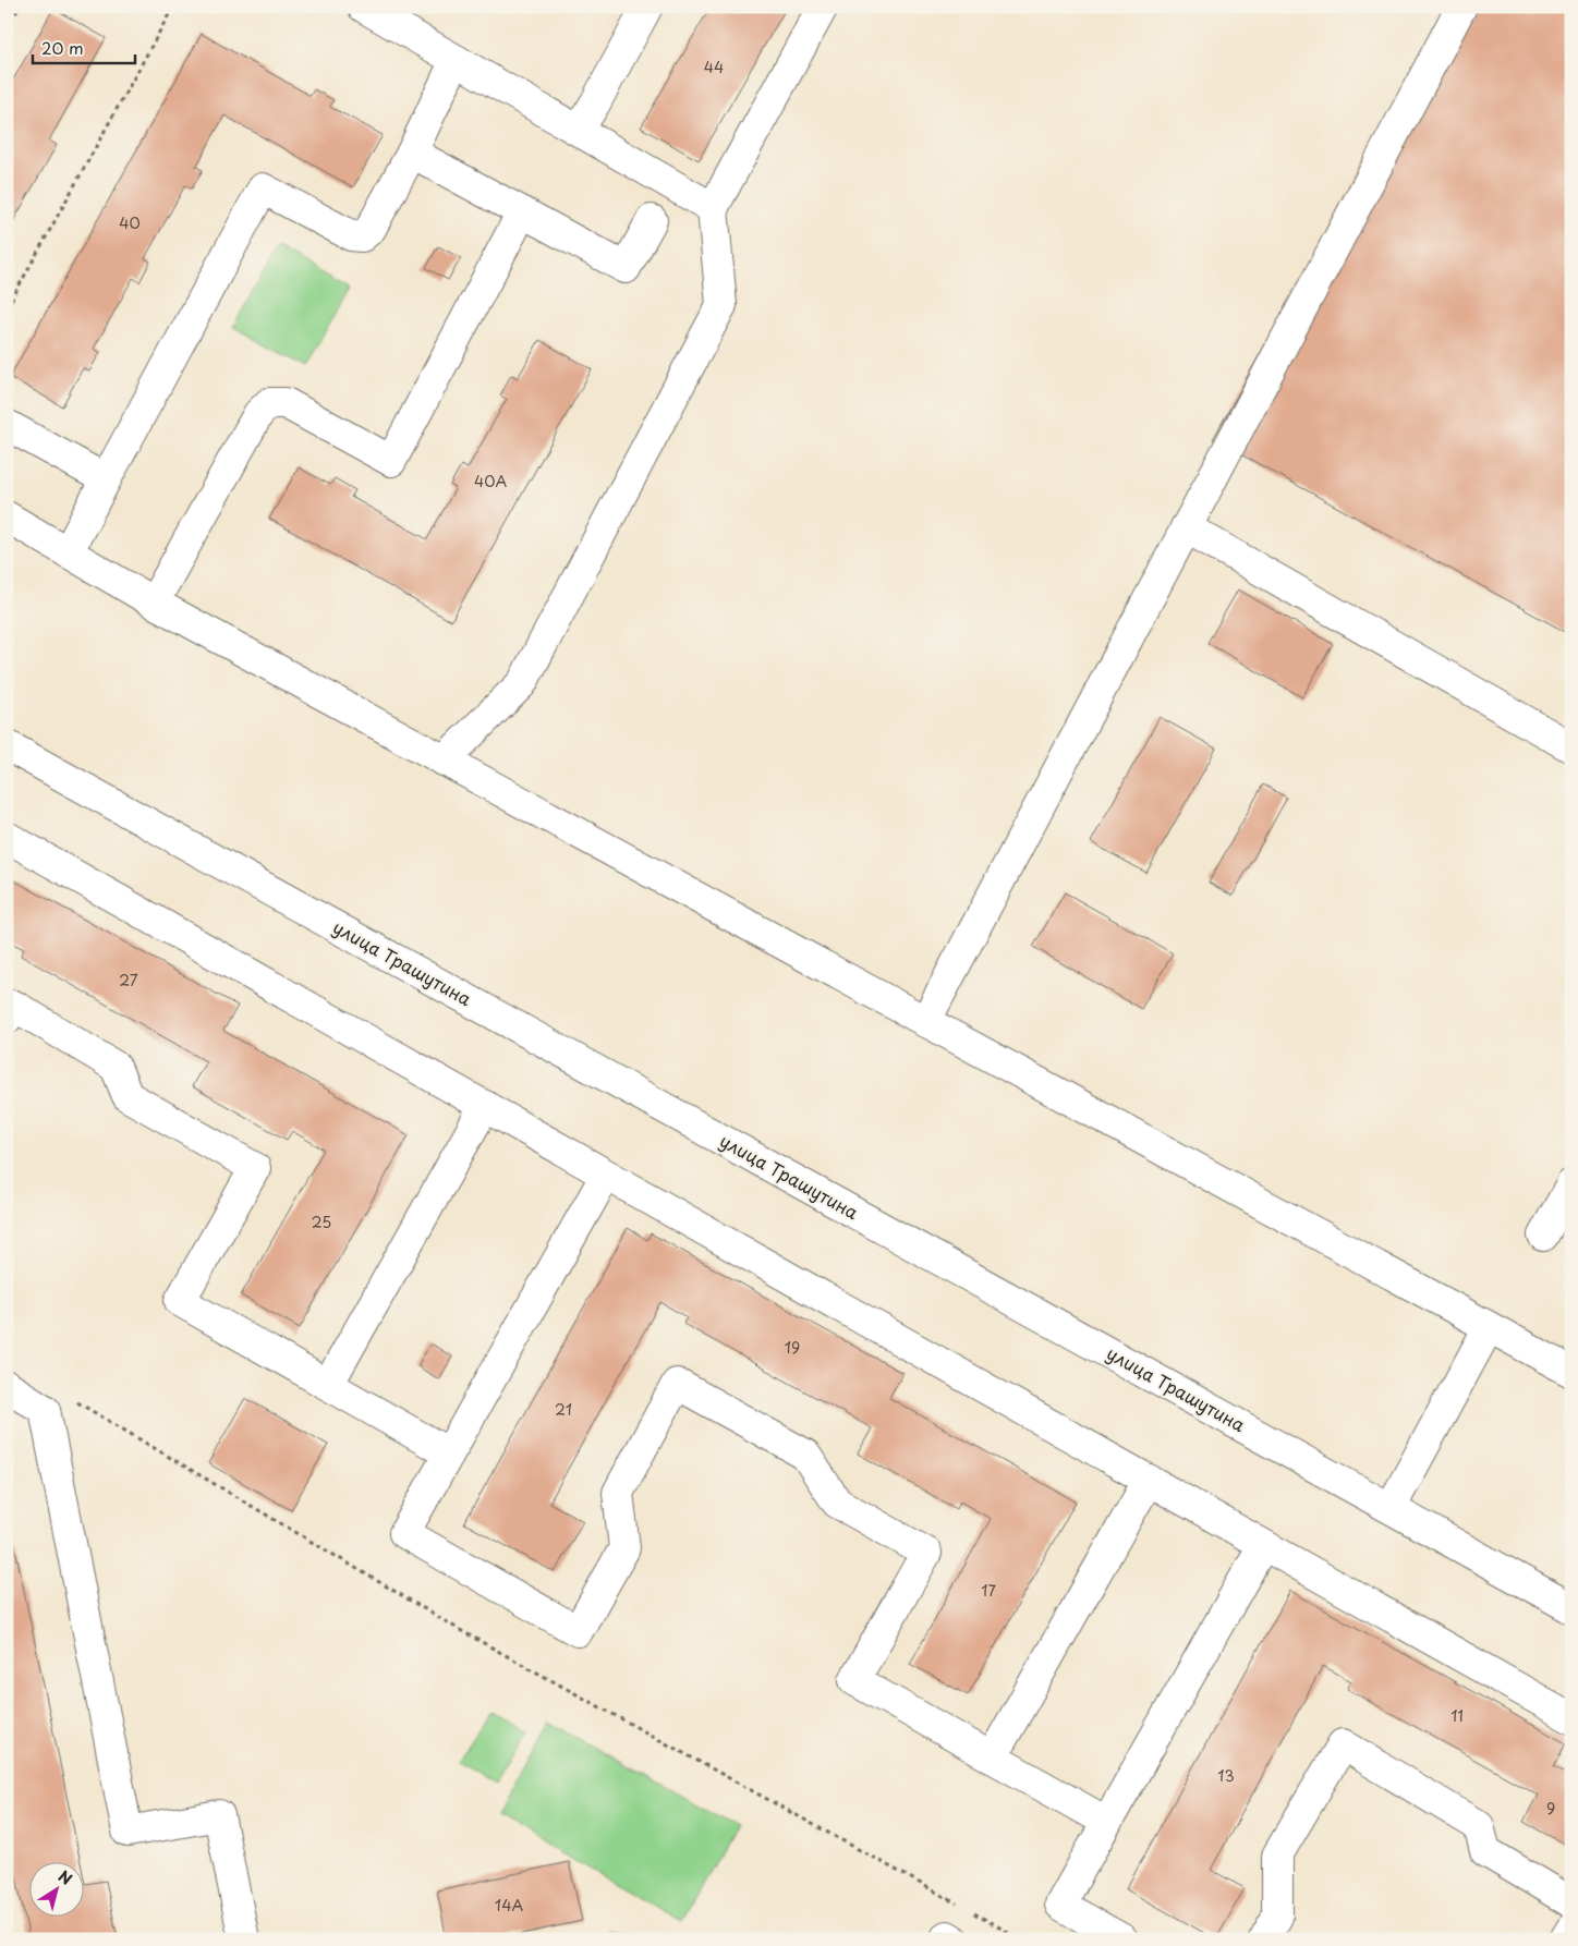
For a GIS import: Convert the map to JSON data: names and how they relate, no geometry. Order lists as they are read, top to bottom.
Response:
{
  "streets": {
    "street": ["улица Трашутина"]
  },
  "house_numbers": [
    "44",
    "40",
    "40А",
    "27",
    "25",
    "19",
    "21",
    "17",
    "11",
    "13",
    "9",
    "14А"
  ],
  "scale_bar": "20 m",
  "north": "top right"
}
